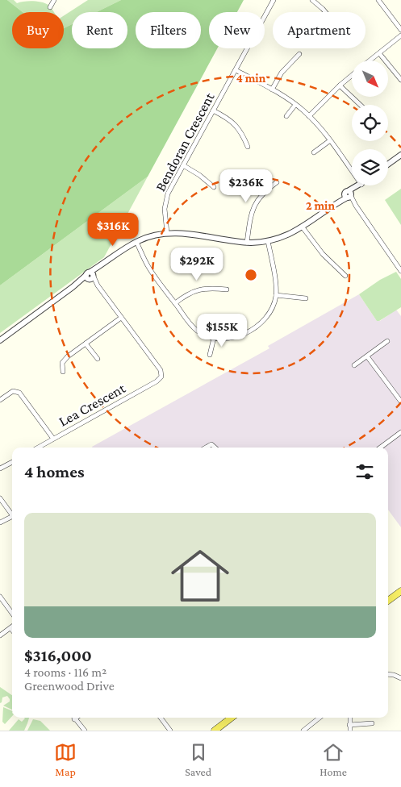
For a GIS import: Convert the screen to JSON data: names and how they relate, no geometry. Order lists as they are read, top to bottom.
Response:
{
  "streets": {
    "street": ["Bendoran Crescent", "Lea Crescent"]
  },
  "north": "bottom right",
  "page": {
    "chip": [
      "Buy",
      "Rent",
      "Filters",
      "New",
      "Apartment"
    ],
    "price": [
      "$236K",
      "$316K",
      "$292K",
      "$155K"
    ],
    "heading": "4 homes",
    "list": [
      {
        "name": "$316,000",
        "note": "4 rooms · 116 m² · Greenwood Drive"
      }
    ],
    "tabs": ["Map", "Saved", "Home"]
  },
  "rings": ["4 min", "2 min"]
}
